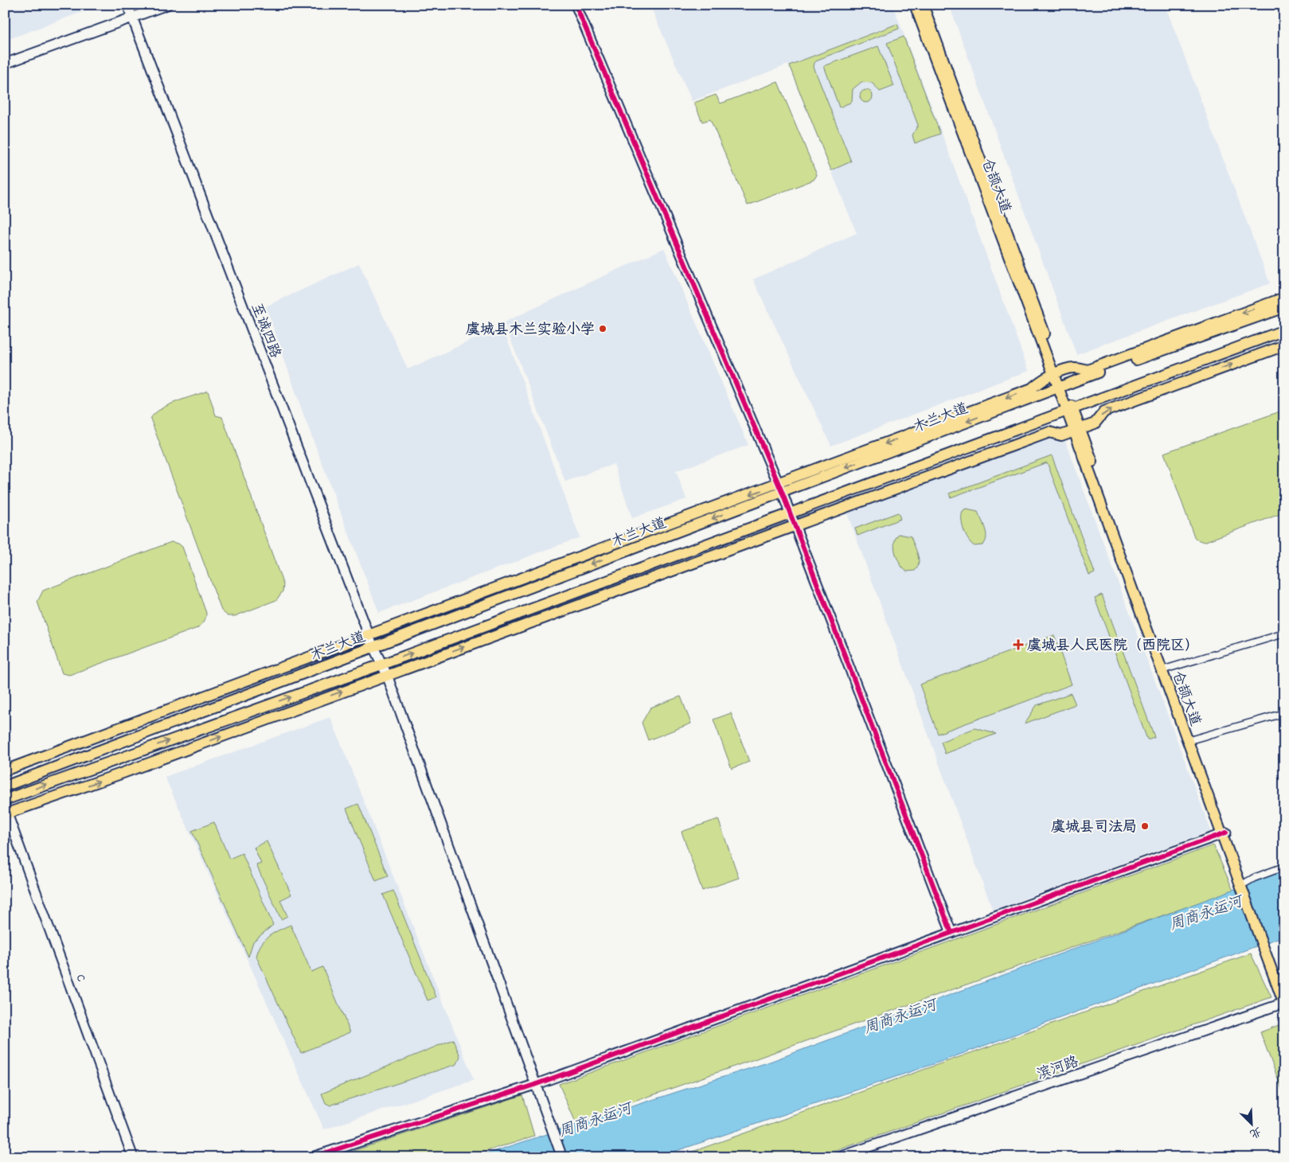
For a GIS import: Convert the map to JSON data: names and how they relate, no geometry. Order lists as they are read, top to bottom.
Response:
{
  "streets": {
    "main road": ["仓颉大道", "木兰大道"],
    "street": ["至诚四路", "c", "滨河路"]
  },
  "crossings": [
    ["仓颉大道", "木兰大道"],
    ["至诚四路", "木兰大道"]
  ],
  "water": ["周商永运河"],
  "places": {
    "other": ["虞城县木兰实验小学", "虞城县司法局"],
    "health": ["虞城县人民医院（西院区）"]
  },
  "north": "bottom right"
}
